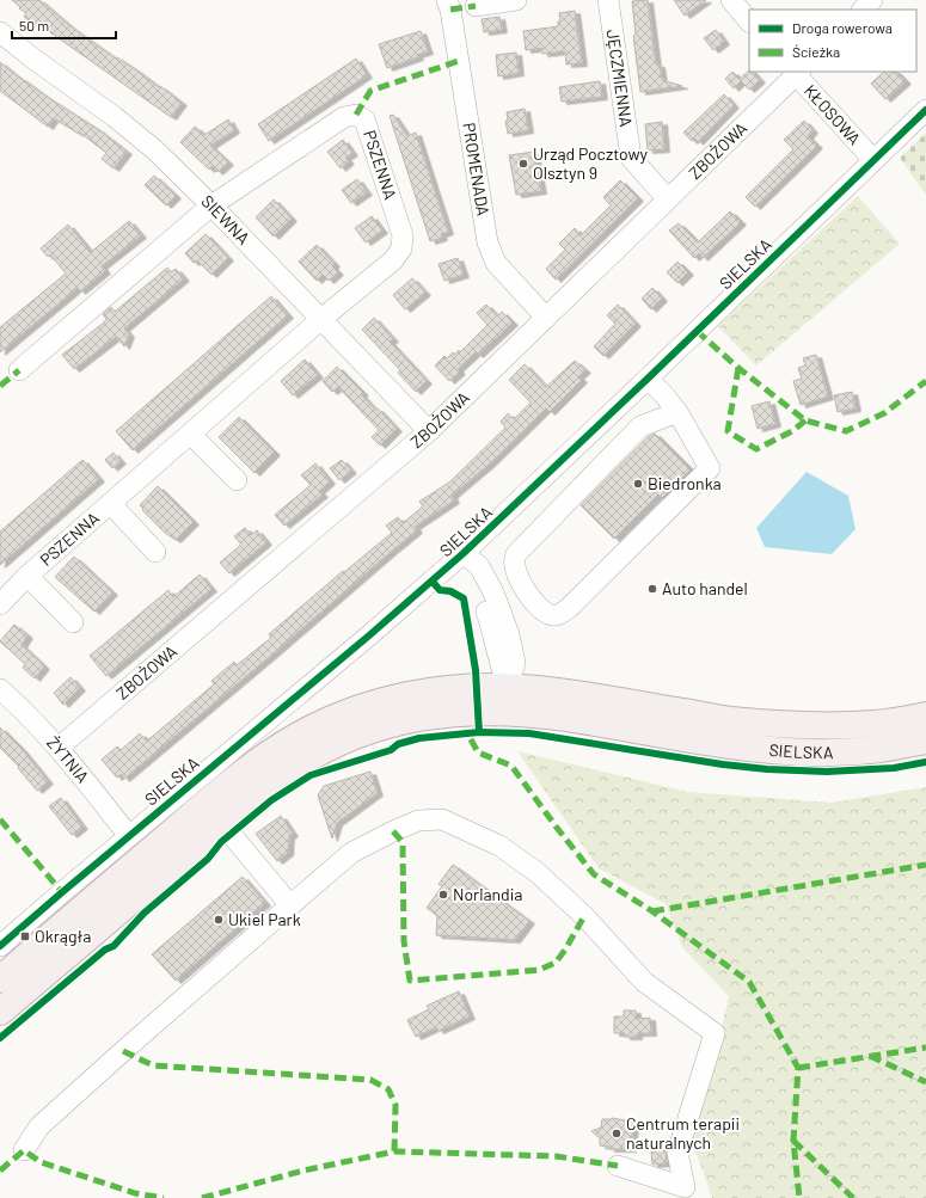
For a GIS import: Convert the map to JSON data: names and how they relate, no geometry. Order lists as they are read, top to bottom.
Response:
{
  "streets": {
    "main road": ["SIELSKA"],
    "street": [
      "JĘCZMIENNA",
      "KŁOSOWA",
      "ZBOŻOWA",
      "PSZENNA",
      "PROMENADA",
      "SIEWNA",
      "ŻYTNIA"
    ]
  },
  "crossings": [
    ["JĘCZMIENNA", "ZBOŻOWA"],
    ["KŁOSOWA", "ZBOŻOWA"],
    ["KŁOSOWA", "SIELSKA"],
    ["ZBOŻOWA", "PROMENADA"],
    ["ZBOŻOWA", "SIEWNA"],
    ["ZBOŻOWA", "ŻYTNIA"],
    ["PSZENNA", "SIEWNA"],
    ["SIELSKA", "ŻYTNIA"]
  ],
  "places": {
    "other": [
      "Urząd Pocztowy Olsztyn 9",
      "Biedronka",
      "Auto handel",
      "Norlandia",
      "Ukiel Park",
      "Centrum terapii naturalnych"
    ],
    "transit": ["Okrągła"]
  },
  "legend": ["Droga rowerowa", "Ścieżka"],
  "scale_bar": "50 m"
}
